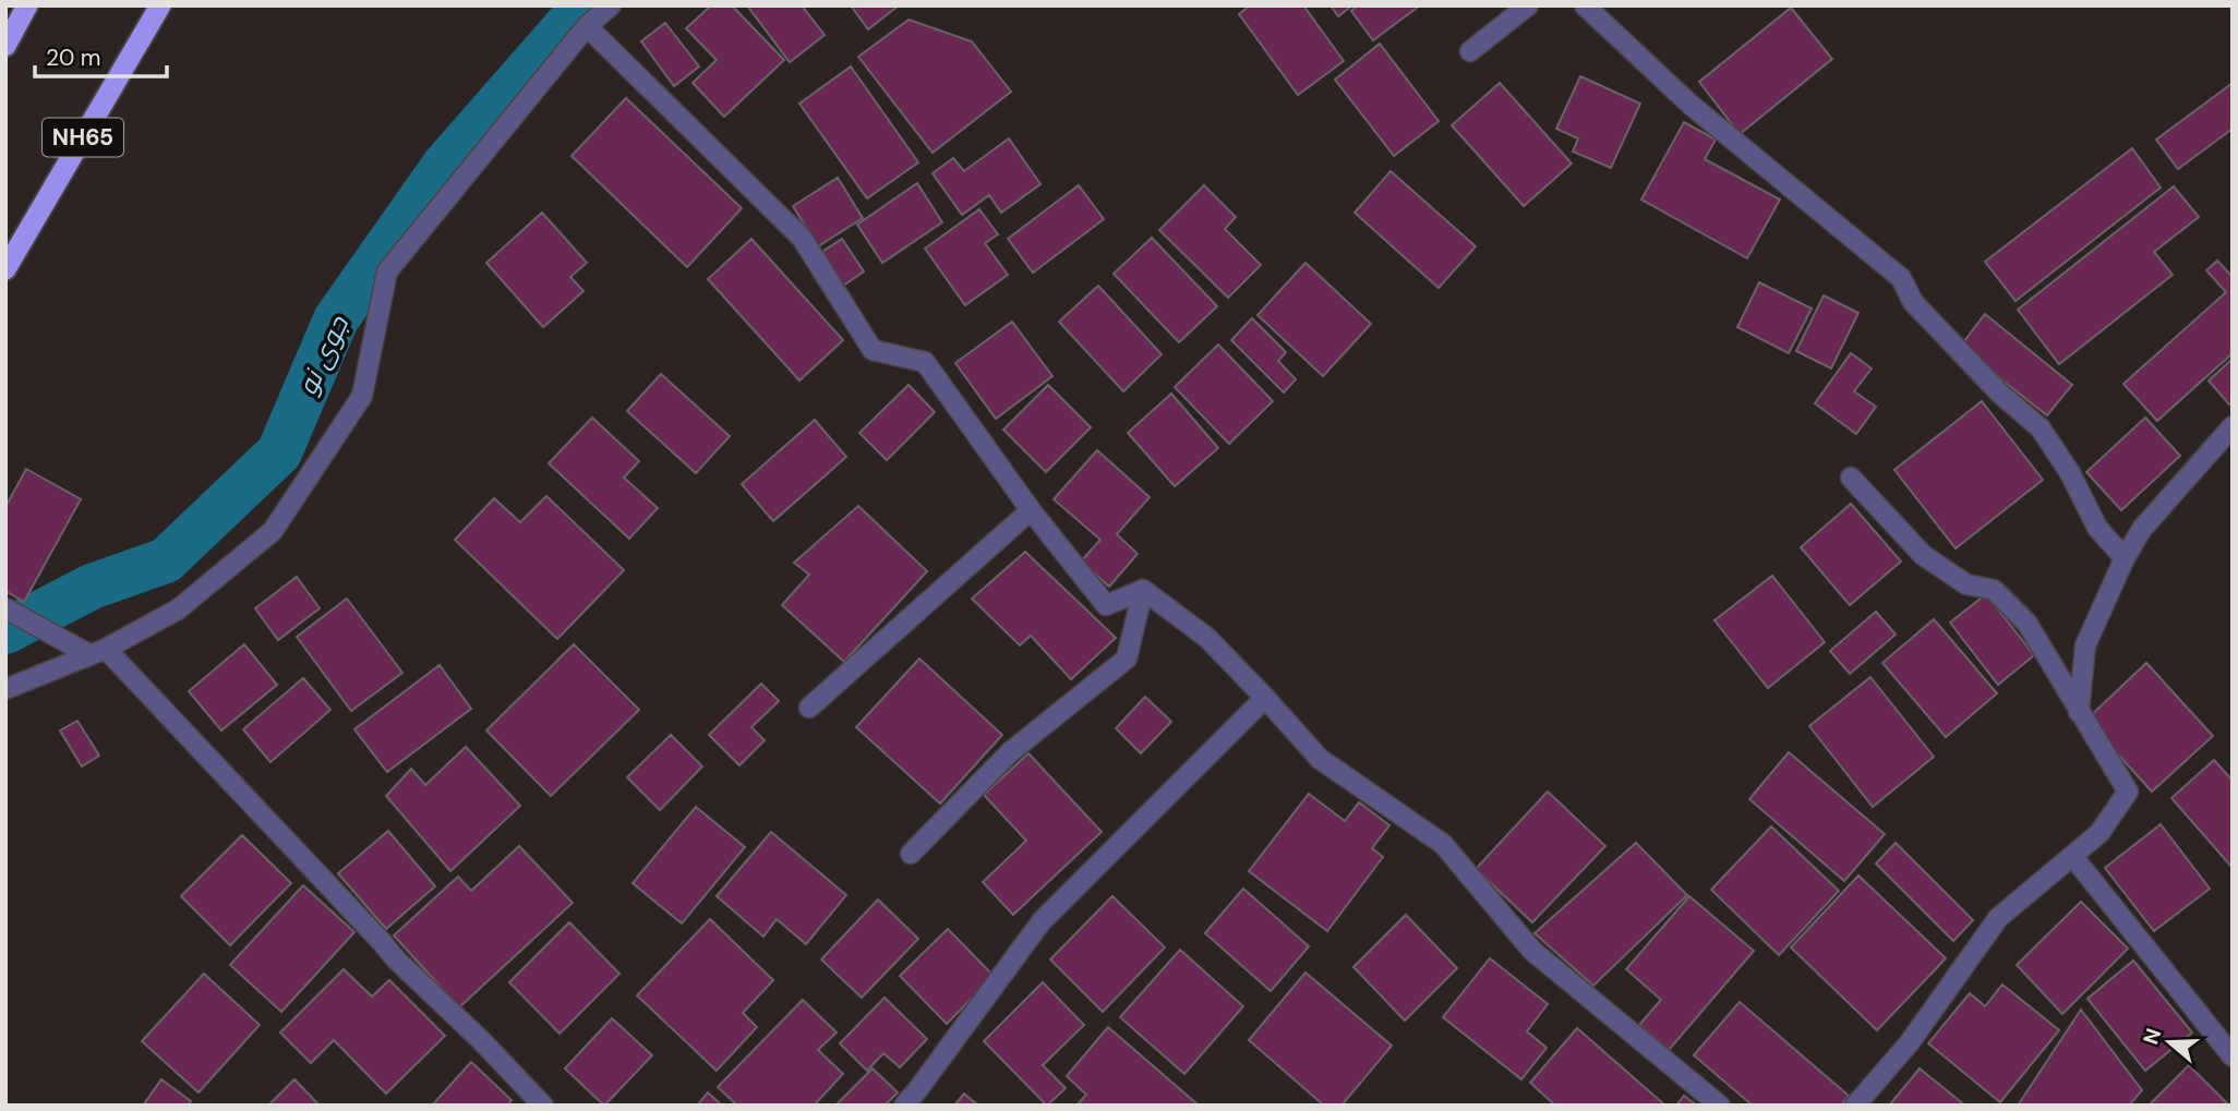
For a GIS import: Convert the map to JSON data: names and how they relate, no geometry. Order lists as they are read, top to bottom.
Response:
{
  "streets": {
    "highway": ["NH65"]
  },
  "water": ["جوی نو"],
  "scale_bar": "20 m",
  "north": "left"
}
